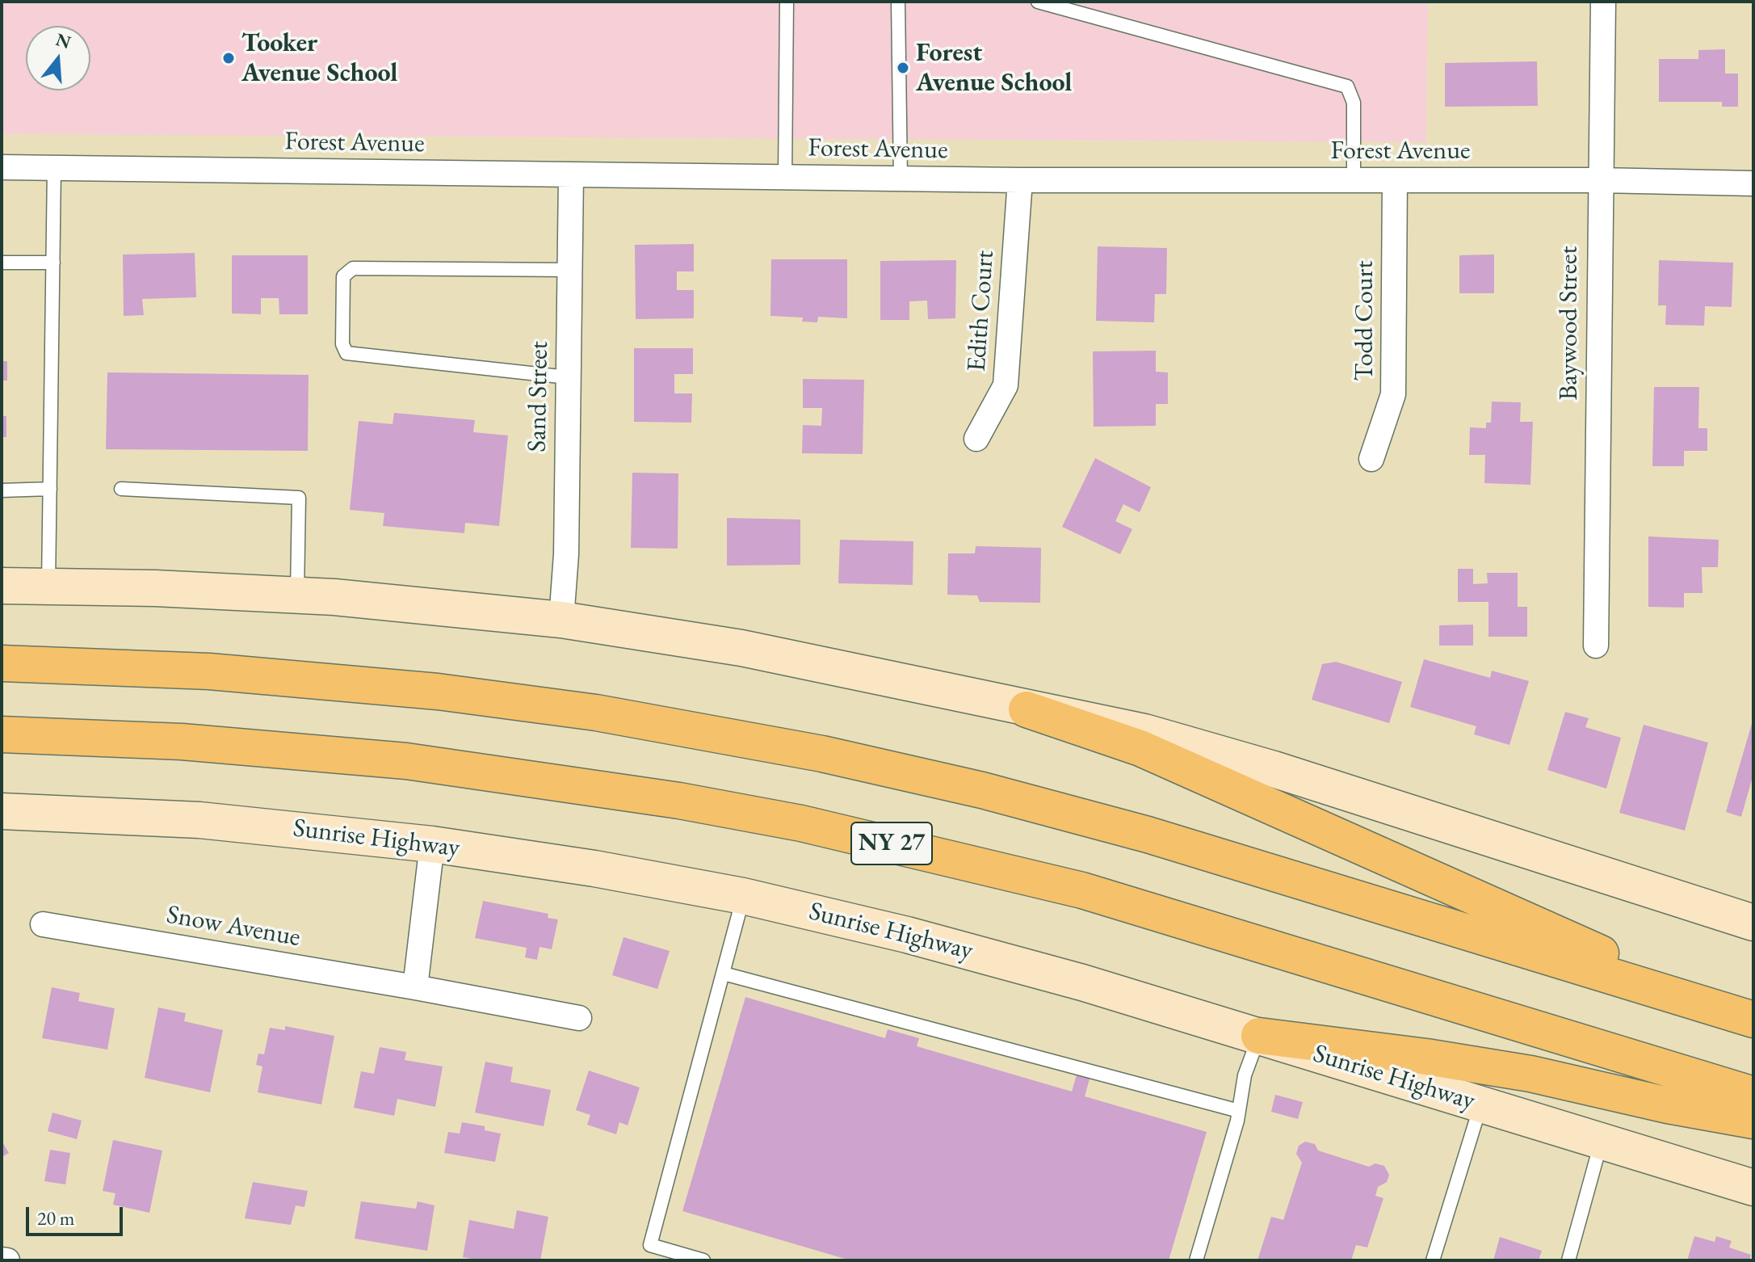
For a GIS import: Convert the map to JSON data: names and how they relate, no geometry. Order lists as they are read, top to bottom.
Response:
{
  "streets": {
    "highway": ["NY 27"],
    "main road": ["Sunrise Highway"],
    "street": [
      "Forest Avenue",
      "Edith Court",
      "Todd Court",
      "Baywood Street",
      "Sand Street",
      "Snow Avenue"
    ]
  },
  "crossings": [
    ["Forest Avenue", "Edith Court"],
    ["Forest Avenue", "Todd Court"],
    ["Forest Avenue", "Baywood Street"],
    ["Forest Avenue", "Sand Street"]
  ],
  "places": ["Tooker Avenue School", "Forest Avenue School"],
  "scale_bar": "20 m",
  "north": "top"
}
